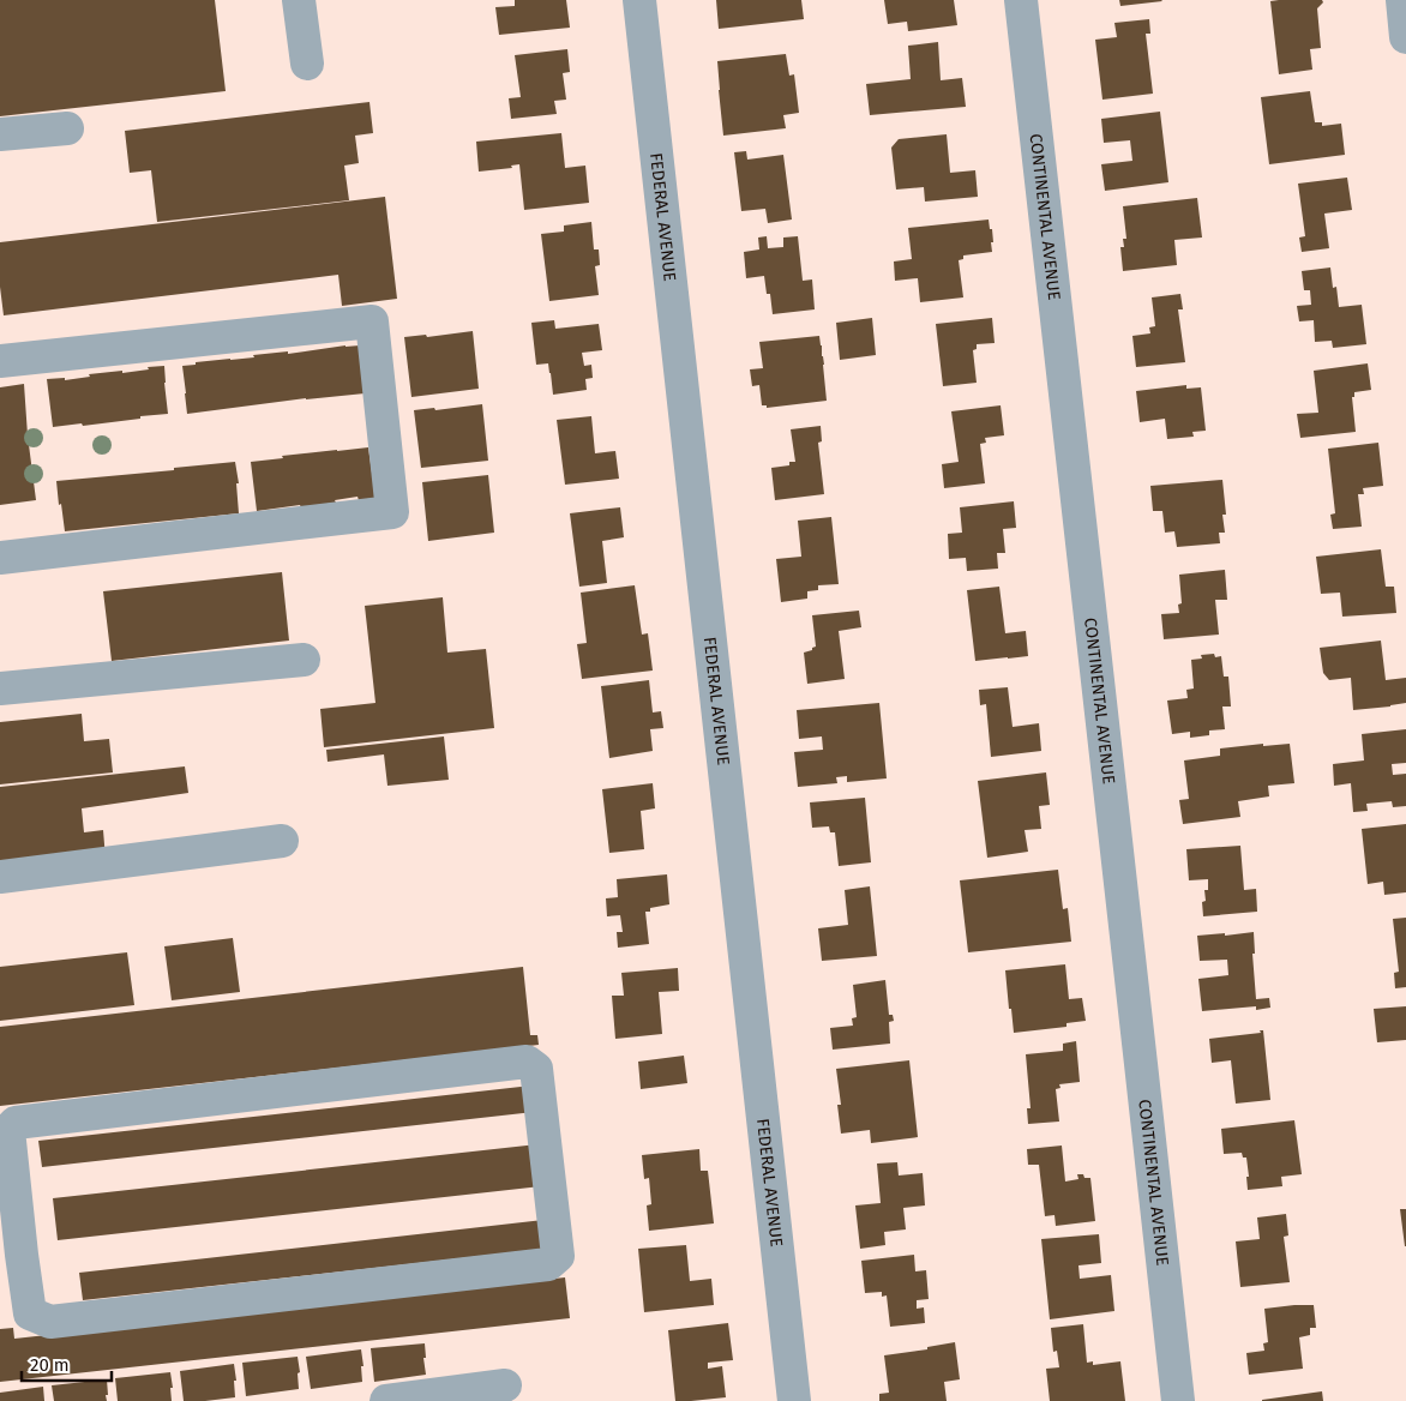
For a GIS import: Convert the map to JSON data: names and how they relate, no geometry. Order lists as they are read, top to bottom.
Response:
{
  "streets": {
    "street": ["FEDERAL AVENUE", "CONTINENTAL AVENUE"]
  },
  "scale_bar": "20 m"
}
